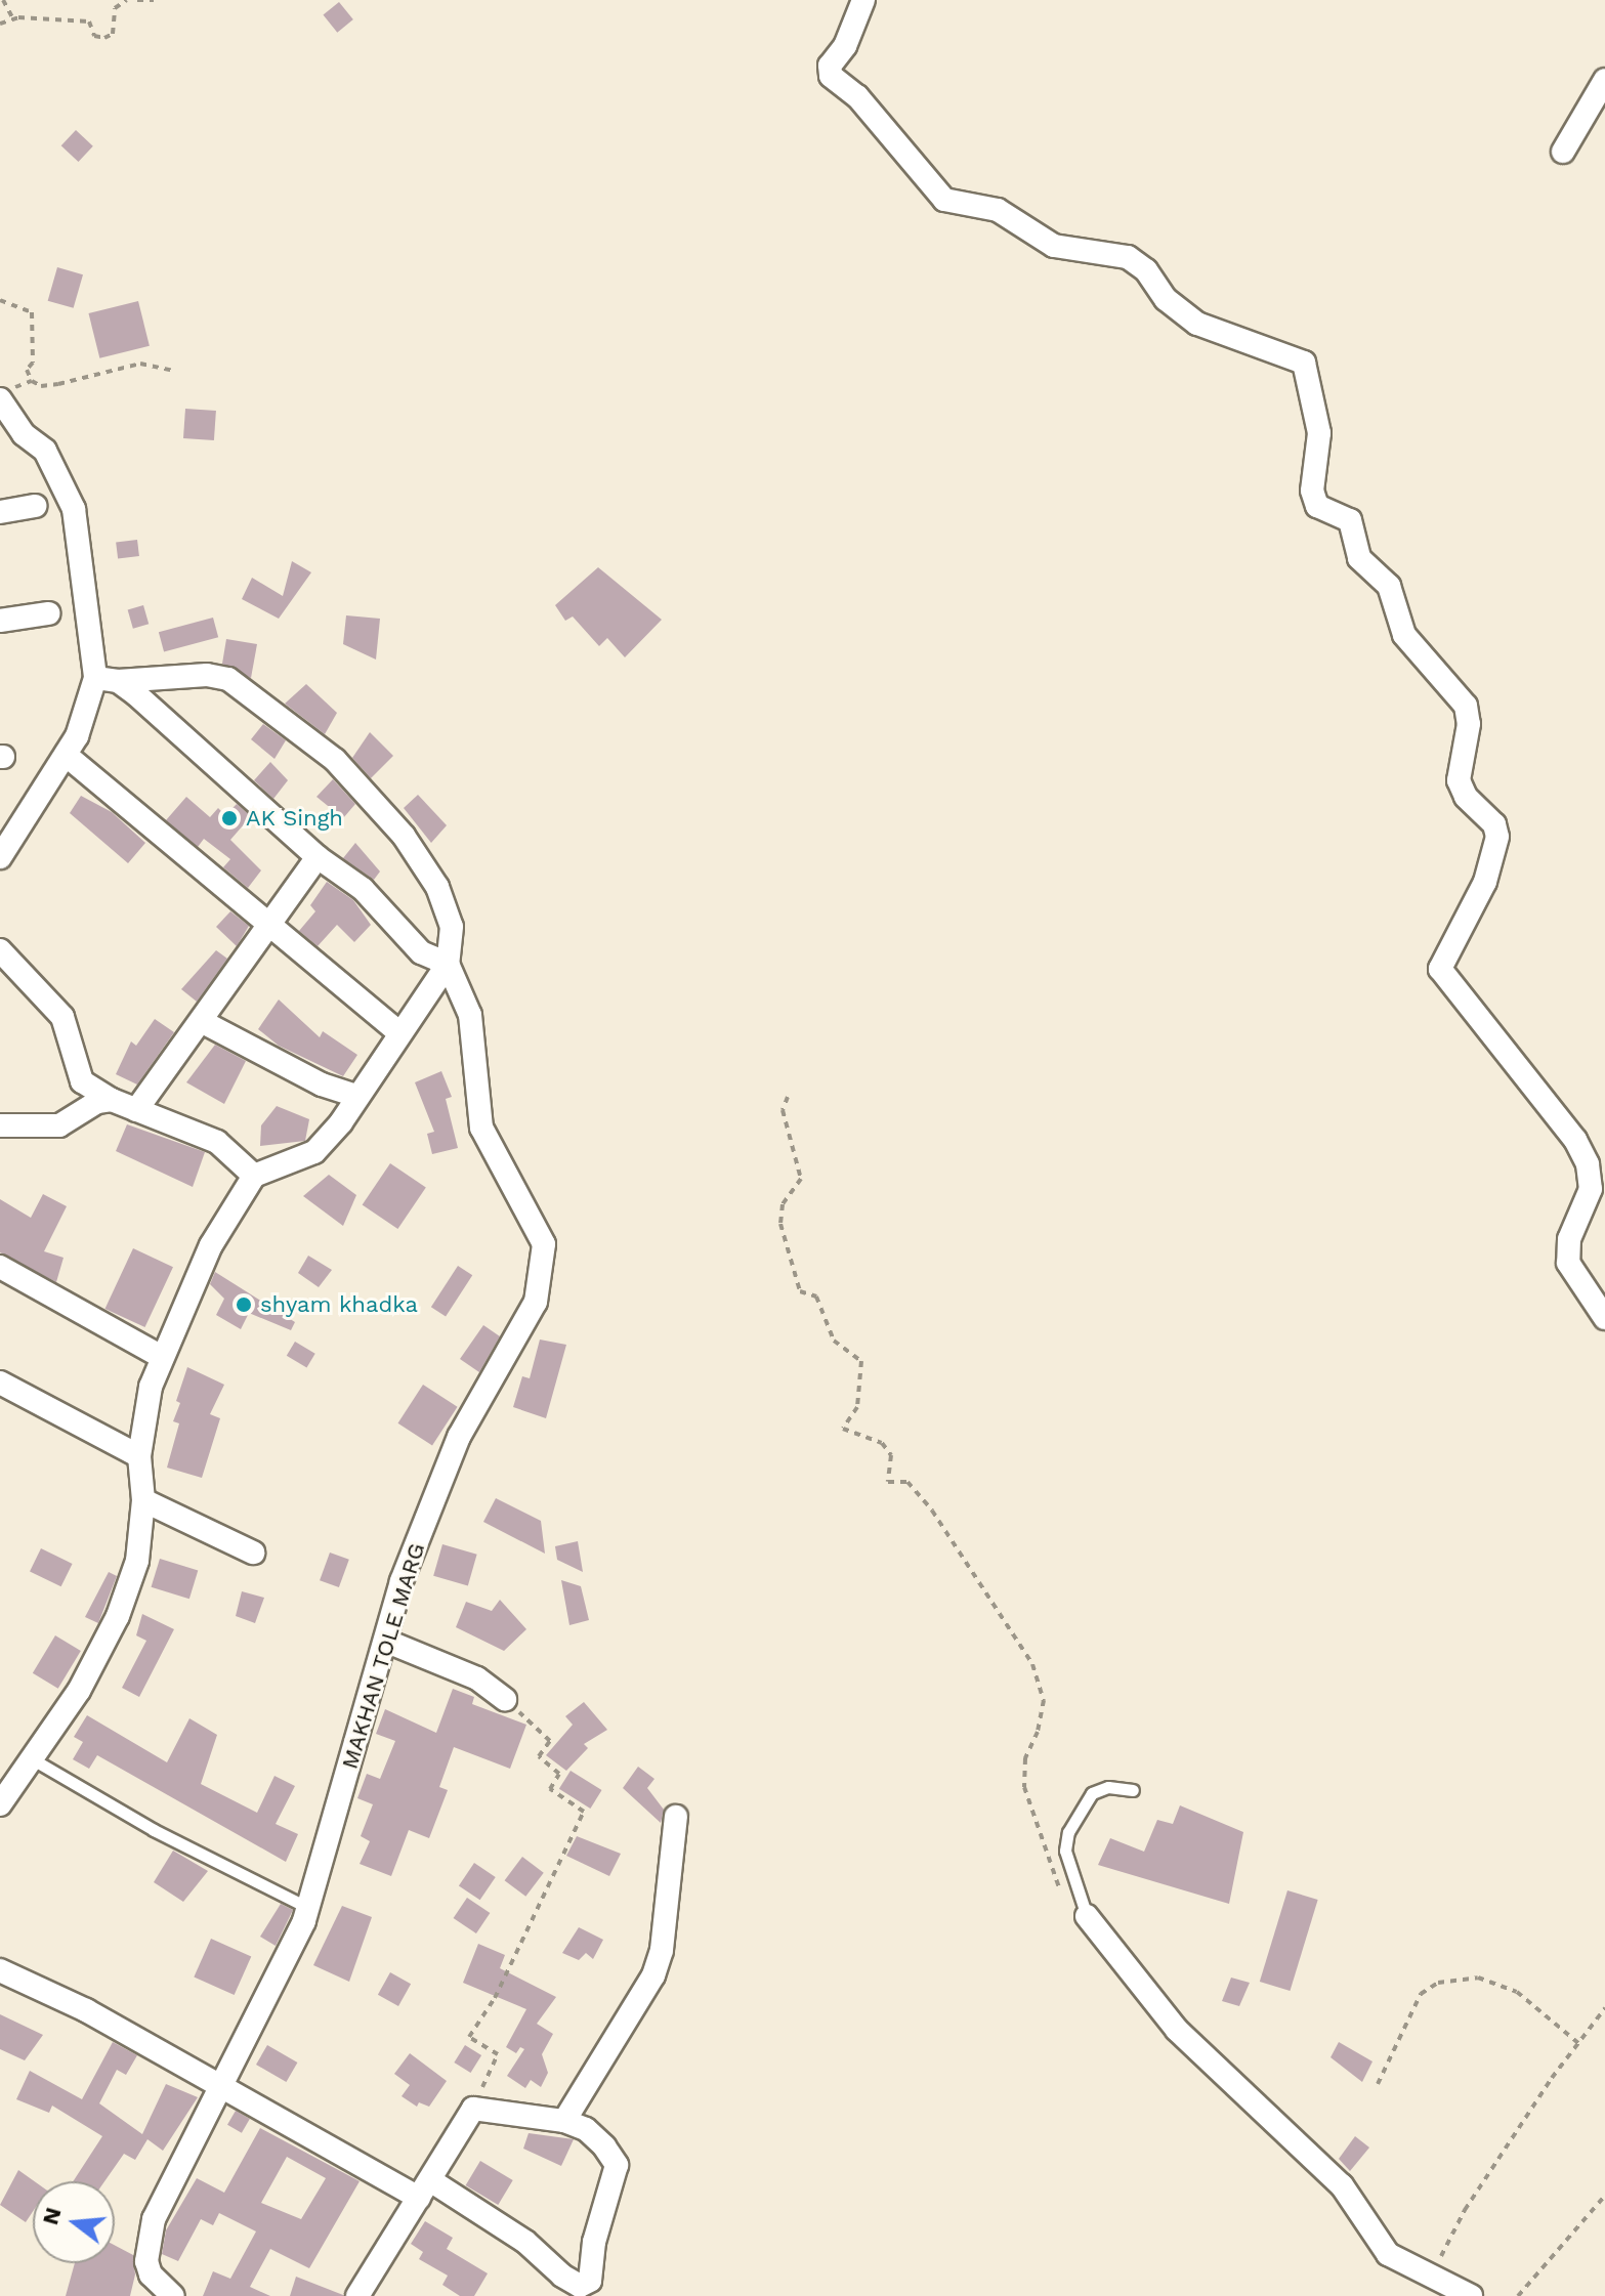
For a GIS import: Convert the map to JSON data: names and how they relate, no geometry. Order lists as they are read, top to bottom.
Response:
{
  "streets": {
    "street": ["MAKHAN TOLE MARG"]
  },
  "places": ["AK Singh", "shyam khadka"],
  "north": "left"
}
